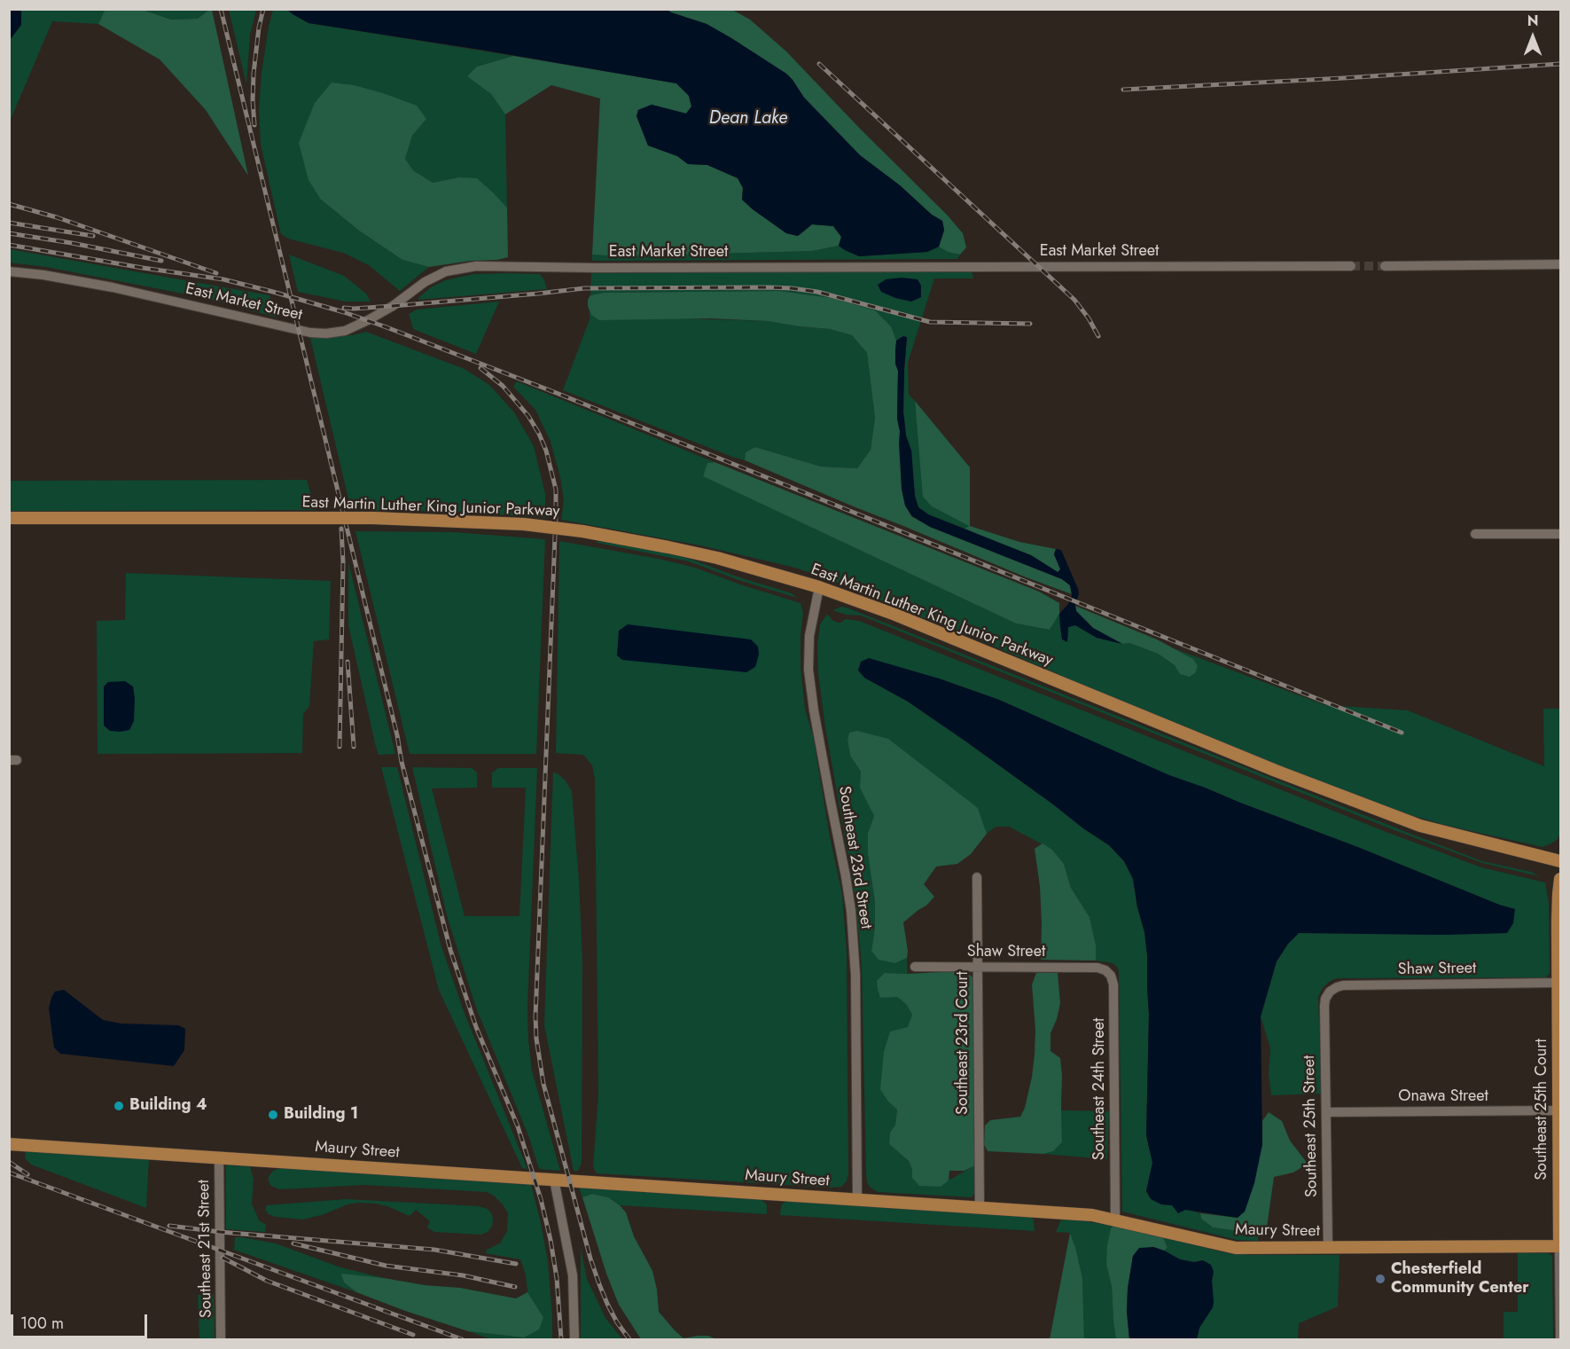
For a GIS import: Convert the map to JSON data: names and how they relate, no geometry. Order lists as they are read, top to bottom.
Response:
{
  "streets": {
    "main road": ["East Martin Luther King Junior Parkway", "Southeast 25th Court", "Maury Street"],
    "street": [
      "East Market Street",
      "Southeast 23rd Street",
      "Shaw Street",
      "Southeast 23rd Court",
      "Southeast 24th Street",
      "Onawa Street",
      "Southeast 25th Street",
      "Southeast 21st Street"
    ]
  },
  "crossings": [
    ["East Martin Luther King Junior Parkway", "Southeast 23rd Street"],
    ["Southeast 23rd Street", "Maury Street"],
    ["Shaw Street", "Southeast 23rd Court"],
    ["Shaw Street", "Southeast 24th Street"],
    ["Shaw Street", "Southeast 25th Court"],
    ["Shaw Street", "Southeast 25th Street"],
    ["Southeast 23rd Court", "Maury Street"],
    ["Southeast 24th Street", "Maury Street"],
    ["Onawa Street", "Southeast 25th Court"],
    ["Onawa Street", "Southeast 25th Street"],
    ["Southeast 25th Court", "Maury Street"],
    ["Southeast 25th Street", "Maury Street"],
    ["Maury Street", "Southeast 21st Street"]
  ],
  "water": ["Dean Lake"],
  "places": ["Building 4", "Building 1", "Chesterfield Community Center"],
  "scale_bar": "100 m",
  "north": "top"
}
